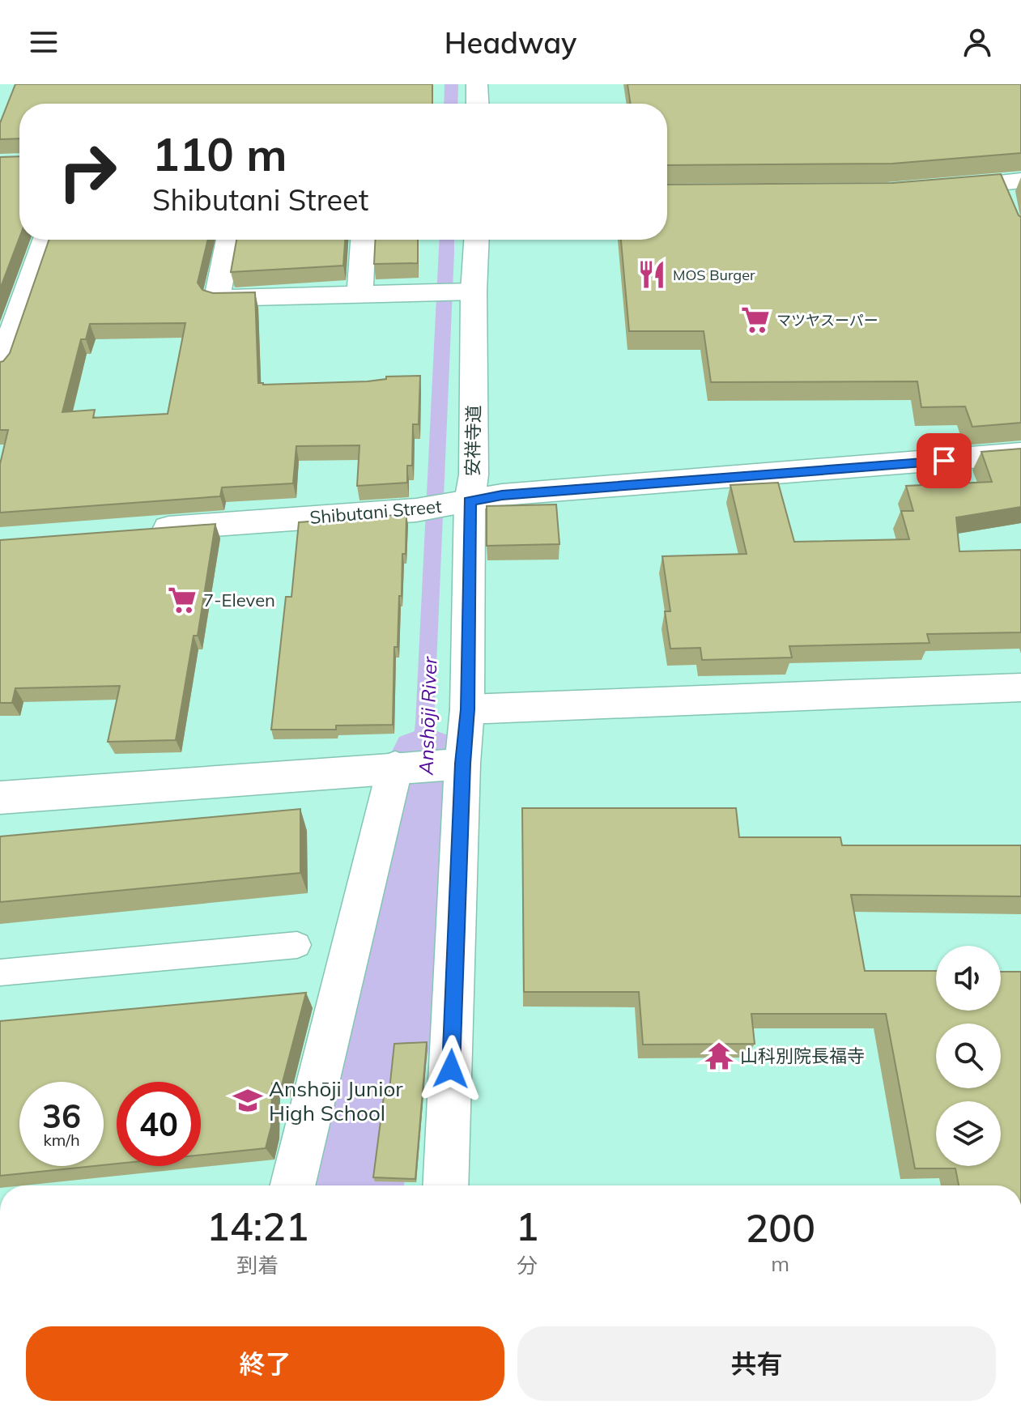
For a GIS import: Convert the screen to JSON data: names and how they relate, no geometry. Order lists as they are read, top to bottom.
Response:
{
  "streets": {
    "street": ["安祥寺道", "Shibutani Street"]
  },
  "crossings": [
    ["安祥寺道", "Shibutani Street"]
  ],
  "water": ["Anshōji River"],
  "places": {
    "restaurant": ["MOS Burger"],
    "supermarket": ["マツヤスーパー", "7-Eleven"],
    "temple": ["山科別院長福寺"],
    "school or university": ["Anshōji Junior High School"]
  },
  "page": {
    "header": "Headway",
    "turn": ["110 m", "Shibutani Street"],
    "speed": "36 km/h",
    "limit": "40",
    "eta": [
      "14:21",
      "到着",
      "1",
      "分",
      "200",
      "m"
    ],
    "buttons": ["終了", "共有"]
  }
}
